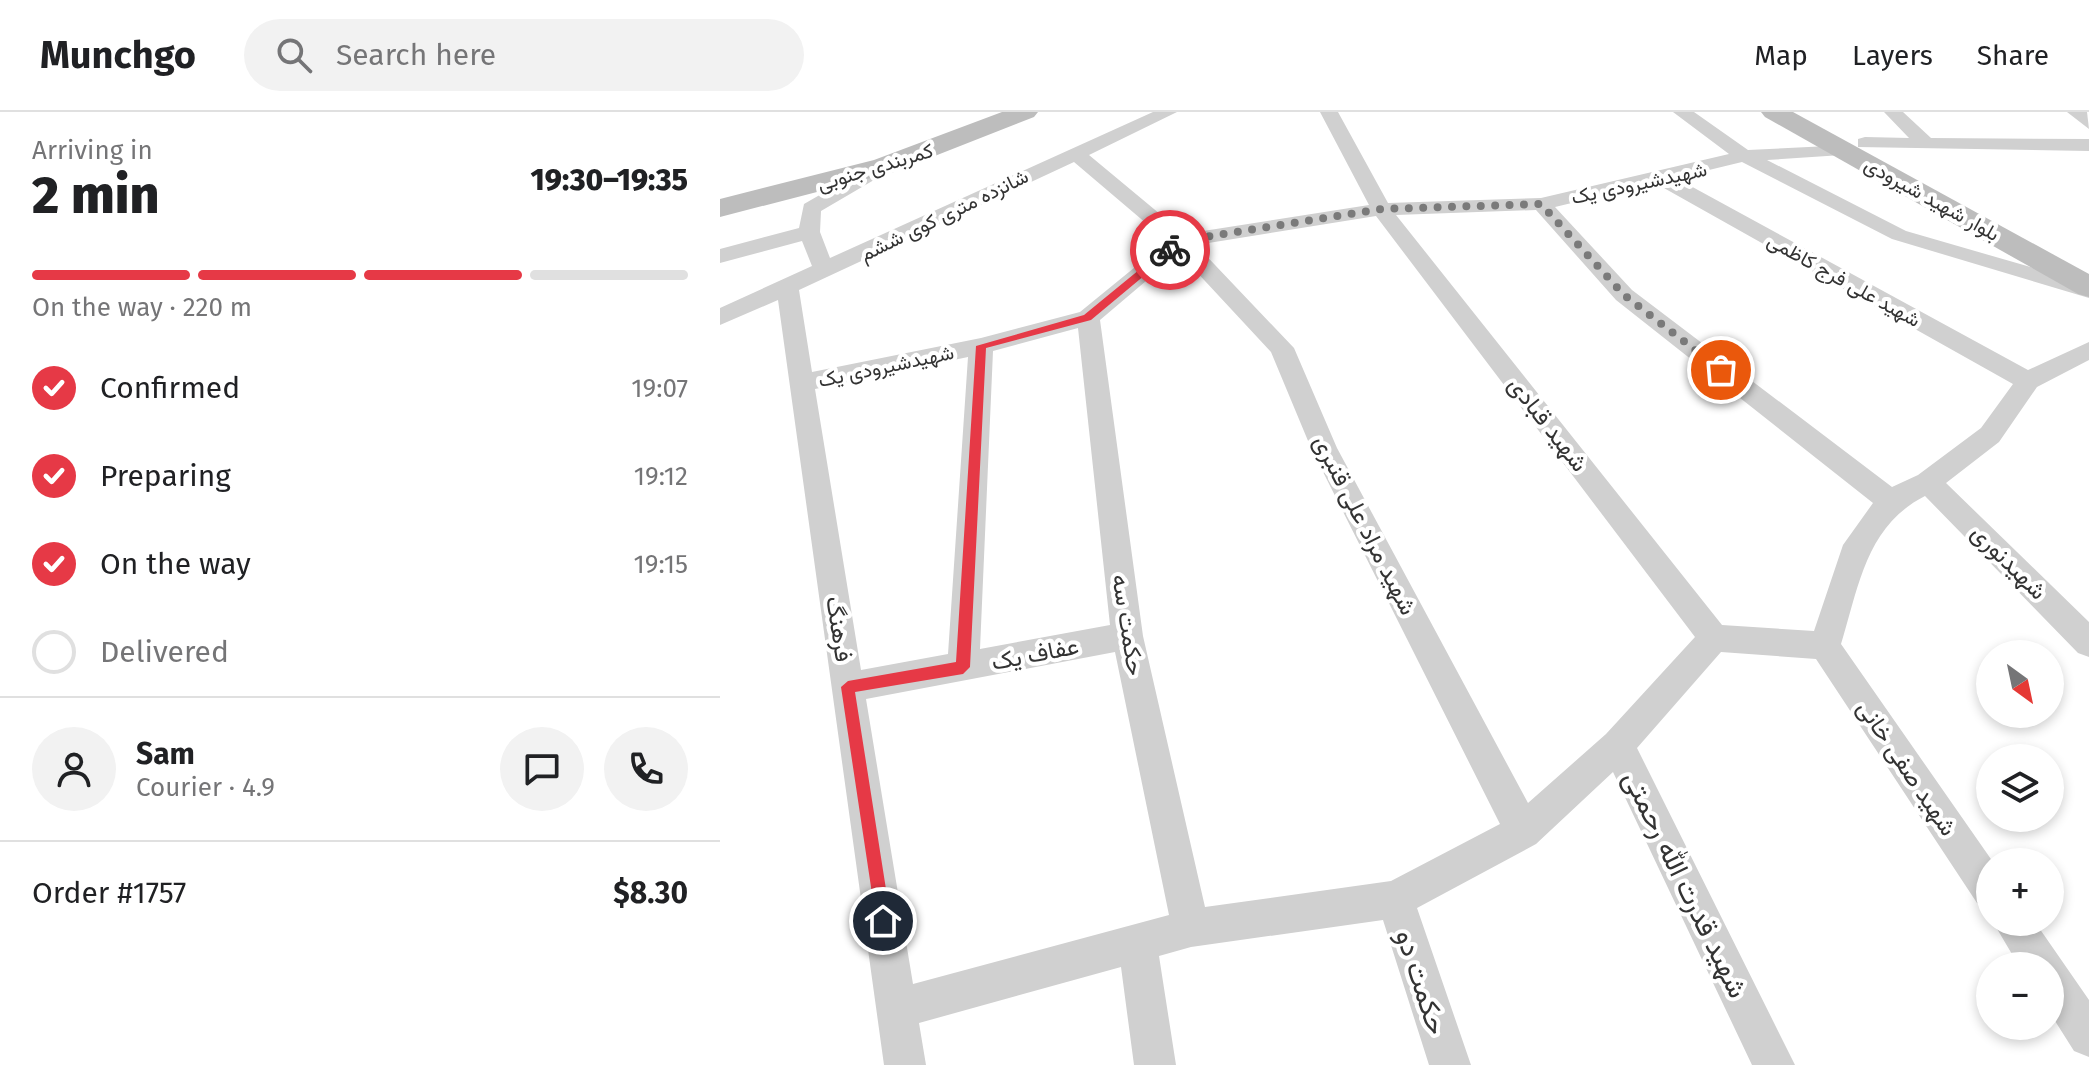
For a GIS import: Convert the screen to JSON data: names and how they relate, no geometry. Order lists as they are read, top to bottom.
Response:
{
  "streets": {
    "main road": ["کمربندی جنوبی", "بلوار شهید شیرودی"],
    "street": [
      "شهیدشیرودی یک",
      "شانزده متری کوی ششم",
      "شهید علی فرج کاظمی",
      "شهید قبادی",
      "شهید مراد علی قنبری",
      "شهیدنوری",
      "حکمت سه",
      "فرهنگ",
      "عفاف یک",
      "شهید صفی خانی",
      "شهید قدرت الله رحمتی",
      "حکمت دو"
    ]
  },
  "crossings": [
    ["شهیدشیرودی یک", "بلوار شهید شیرودی"],
    ["شهیدشیرودی یک", "شهید علی فرج کاظمی"],
    ["شهیدشیرودی یک", "شهید قبادی"],
    ["شهیدشیرودی یک", "شهید مراد علی قنبری"],
    ["شهیدشیرودی یک", "حکمت سه"],
    ["شهیدشیرودی یک", "فرهنگ"],
    ["شانزده متری کوی ششم", "شهید مراد علی قنبری"],
    ["شانزده متری کوی ششم", "فرهنگ"],
    ["شهید قبادی", "شهید قدرت الله رحمتی"],
    ["حکمت سه", "عفاف یک"],
    ["فرهنگ", "عفاف یک"]
  ],
  "north": "bottom right",
  "page": {
    "header": "Munchgo",
    "search": "Search here",
    "nav": ["Map", "Layers", "Share"],
    "heading": ["2 min", "Arriving in", "19:30–19:35"],
    "panel": [
      "Sam",
      "Courier · 4.9",
      "Order #1757",
      "$8.30"
    ],
    "bar": "On the way · 220 m",
    "list": [
      ["Confirmed", "19:07"],
      ["Preparing", "19:12"],
      ["On the way", "19:15"],
      "Delivered"
    ],
    "map_buttons": ["+", "−"]
  }
}
